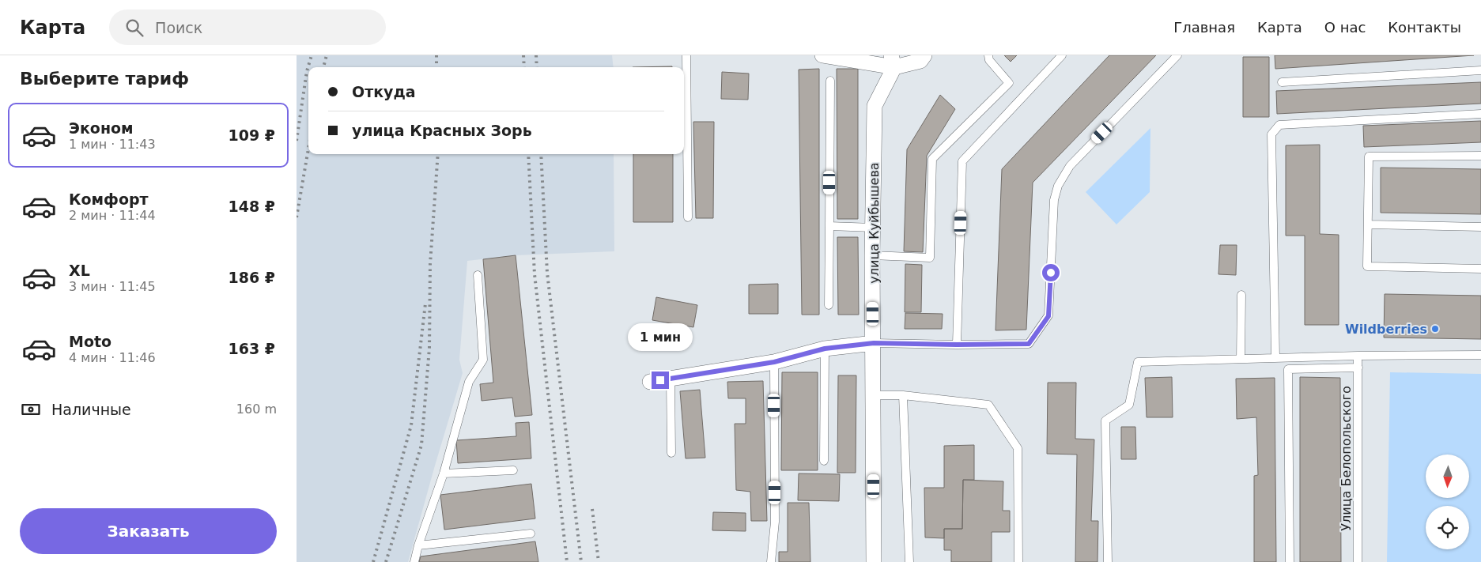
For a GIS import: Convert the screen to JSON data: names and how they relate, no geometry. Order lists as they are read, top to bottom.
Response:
{
  "streets": {
    "street": ["улица Куйбышева"],
    "lane": ["Улица Белопольского"]
  },
  "places": ["Wildberries"],
  "north": "bottom",
  "page": {
    "header": "Карта",
    "search": "Поиск",
    "nav": [
      "Главная",
      "Карта",
      "О нас",
      "Контакты"
    ],
    "heading": "Выберите тариф",
    "banner": ["Откуда", "улица Красных Зорь"],
    "list": [
      {
        "name": "Эконом",
        "note": "1 мин · 11:43",
        "value": "109 ₽"
      },
      {
        "name": "Комфорт",
        "note": "2 мин · 11:44",
        "value": "148 ₽"
      },
      {
        "name": "XL",
        "note": "3 мин · 11:45",
        "value": "186 ₽"
      },
      {
        "name": "Moto",
        "note": "4 мин · 11:46",
        "value": "163 ₽"
      }
    ],
    "bubble": "1 мин",
    "pay": ["Наличные", "160 m"],
    "buttons": "Заказать"
  }
}
